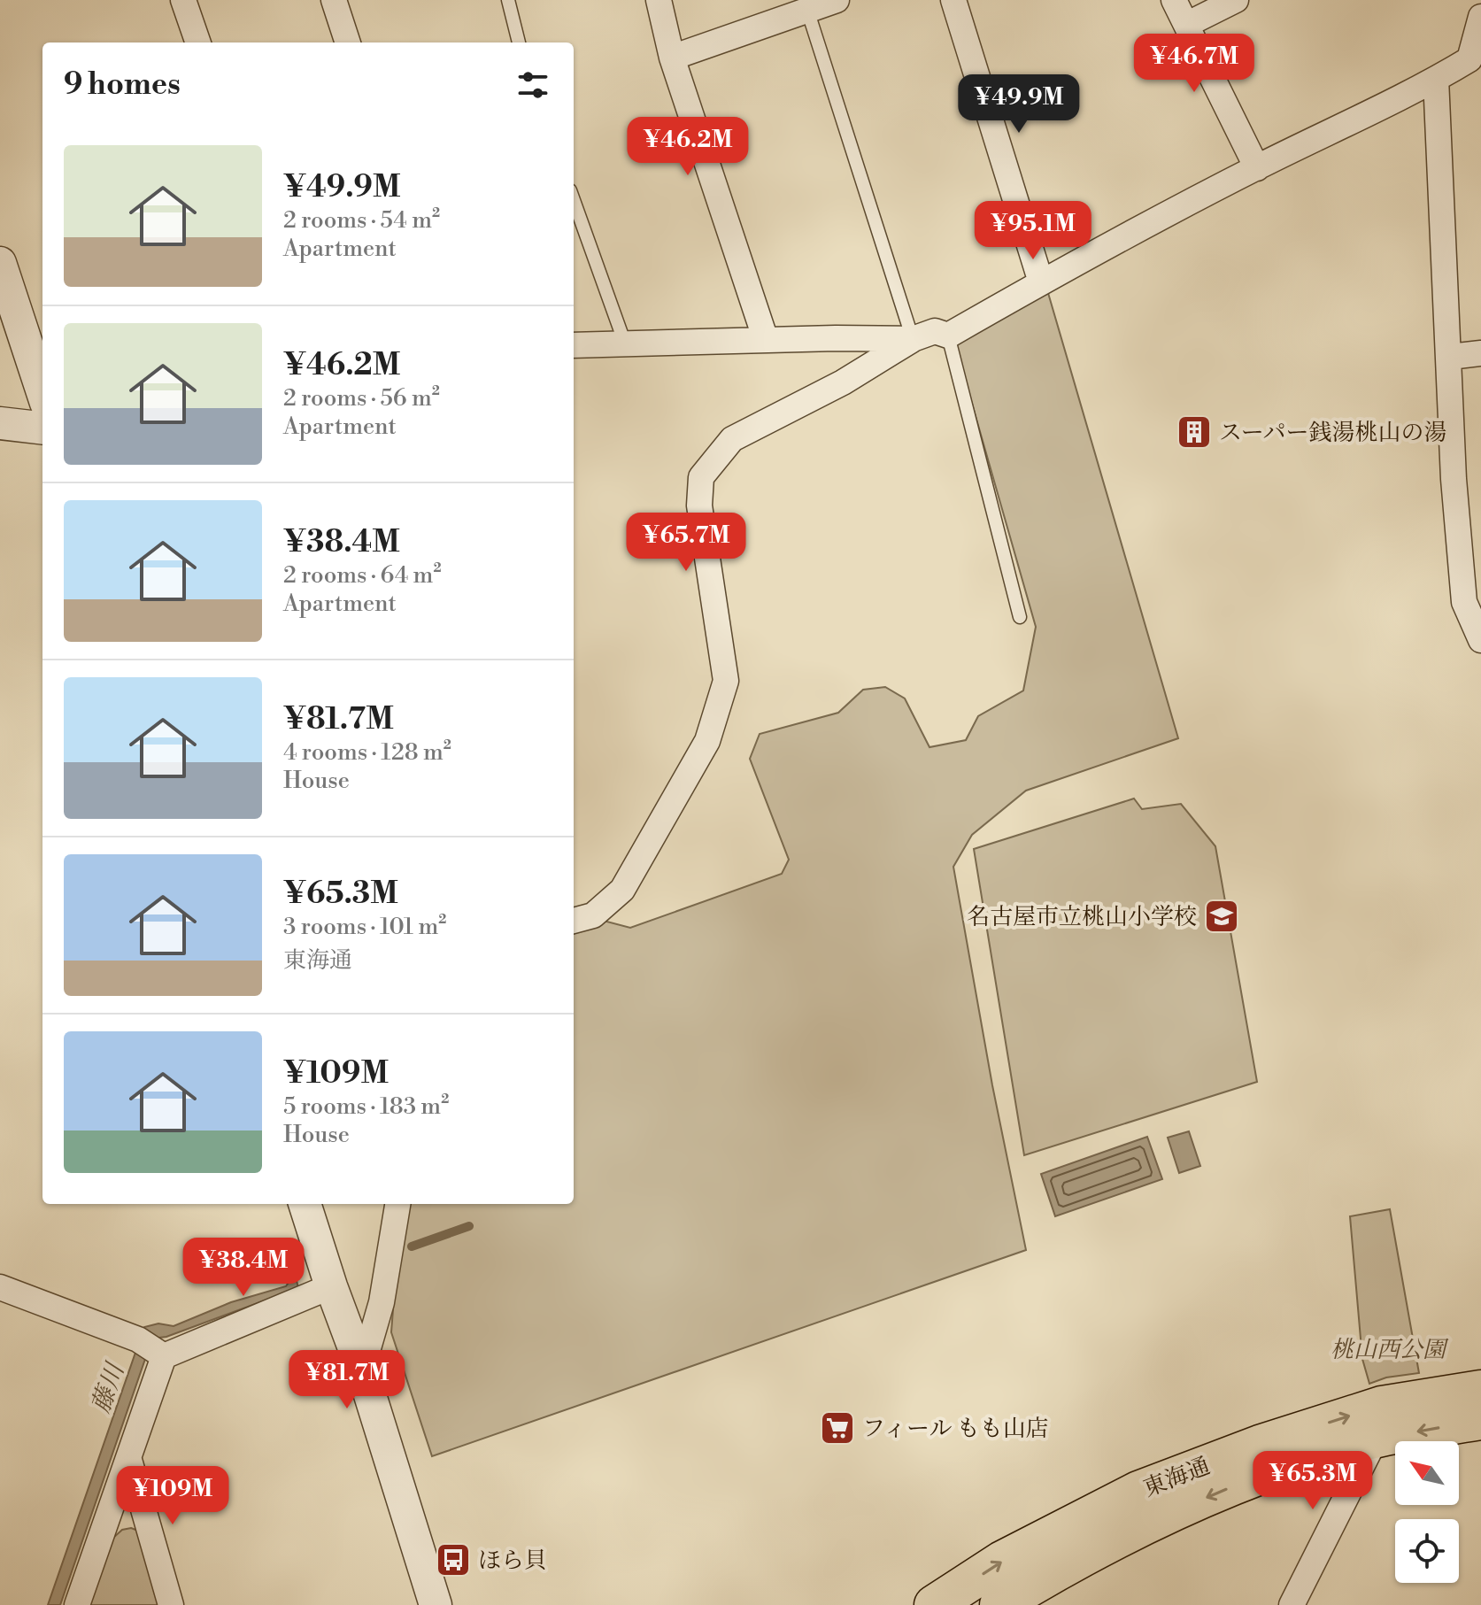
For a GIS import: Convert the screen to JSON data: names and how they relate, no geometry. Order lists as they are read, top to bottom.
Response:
{
  "streets": {
    "main road": ["東海通"]
  },
  "water": ["藤川"],
  "parks": ["桃山西公園"],
  "places": {
    "building": ["スーパー銭湯桃山の湯"],
    "school or university": ["名古屋市立桃山小学校"],
    "supermarket": ["フィール もも山店"],
    "bus stop": ["ほら貝"]
  },
  "north": "top left",
  "page": {
    "price": [
      "¥46.7M",
      "¥49.9M",
      "¥46.2M",
      "¥95.1M",
      "¥65.7M",
      "¥38.4M",
      "¥81.7M",
      "¥65.3M",
      "¥109M"
    ],
    "heading": "9 homes",
    "list": [
      {
        "name": "¥49.9M",
        "note": "2 rooms · 54 m² · Apartment"
      },
      {
        "name": "¥46.2M",
        "note": "2 rooms · 56 m² · Apartment"
      },
      {
        "name": "¥38.4M",
        "note": "2 rooms · 64 m² · Apartment"
      },
      {
        "name": "¥81.7M",
        "note": "4 rooms · 128 m² · House"
      },
      {
        "name": "¥65.3M",
        "note": "3 rooms · 101 m² · 東海通"
      },
      {
        "name": "¥109M",
        "note": "5 rooms · 183 m² · House"
      }
    ]
  }
}
